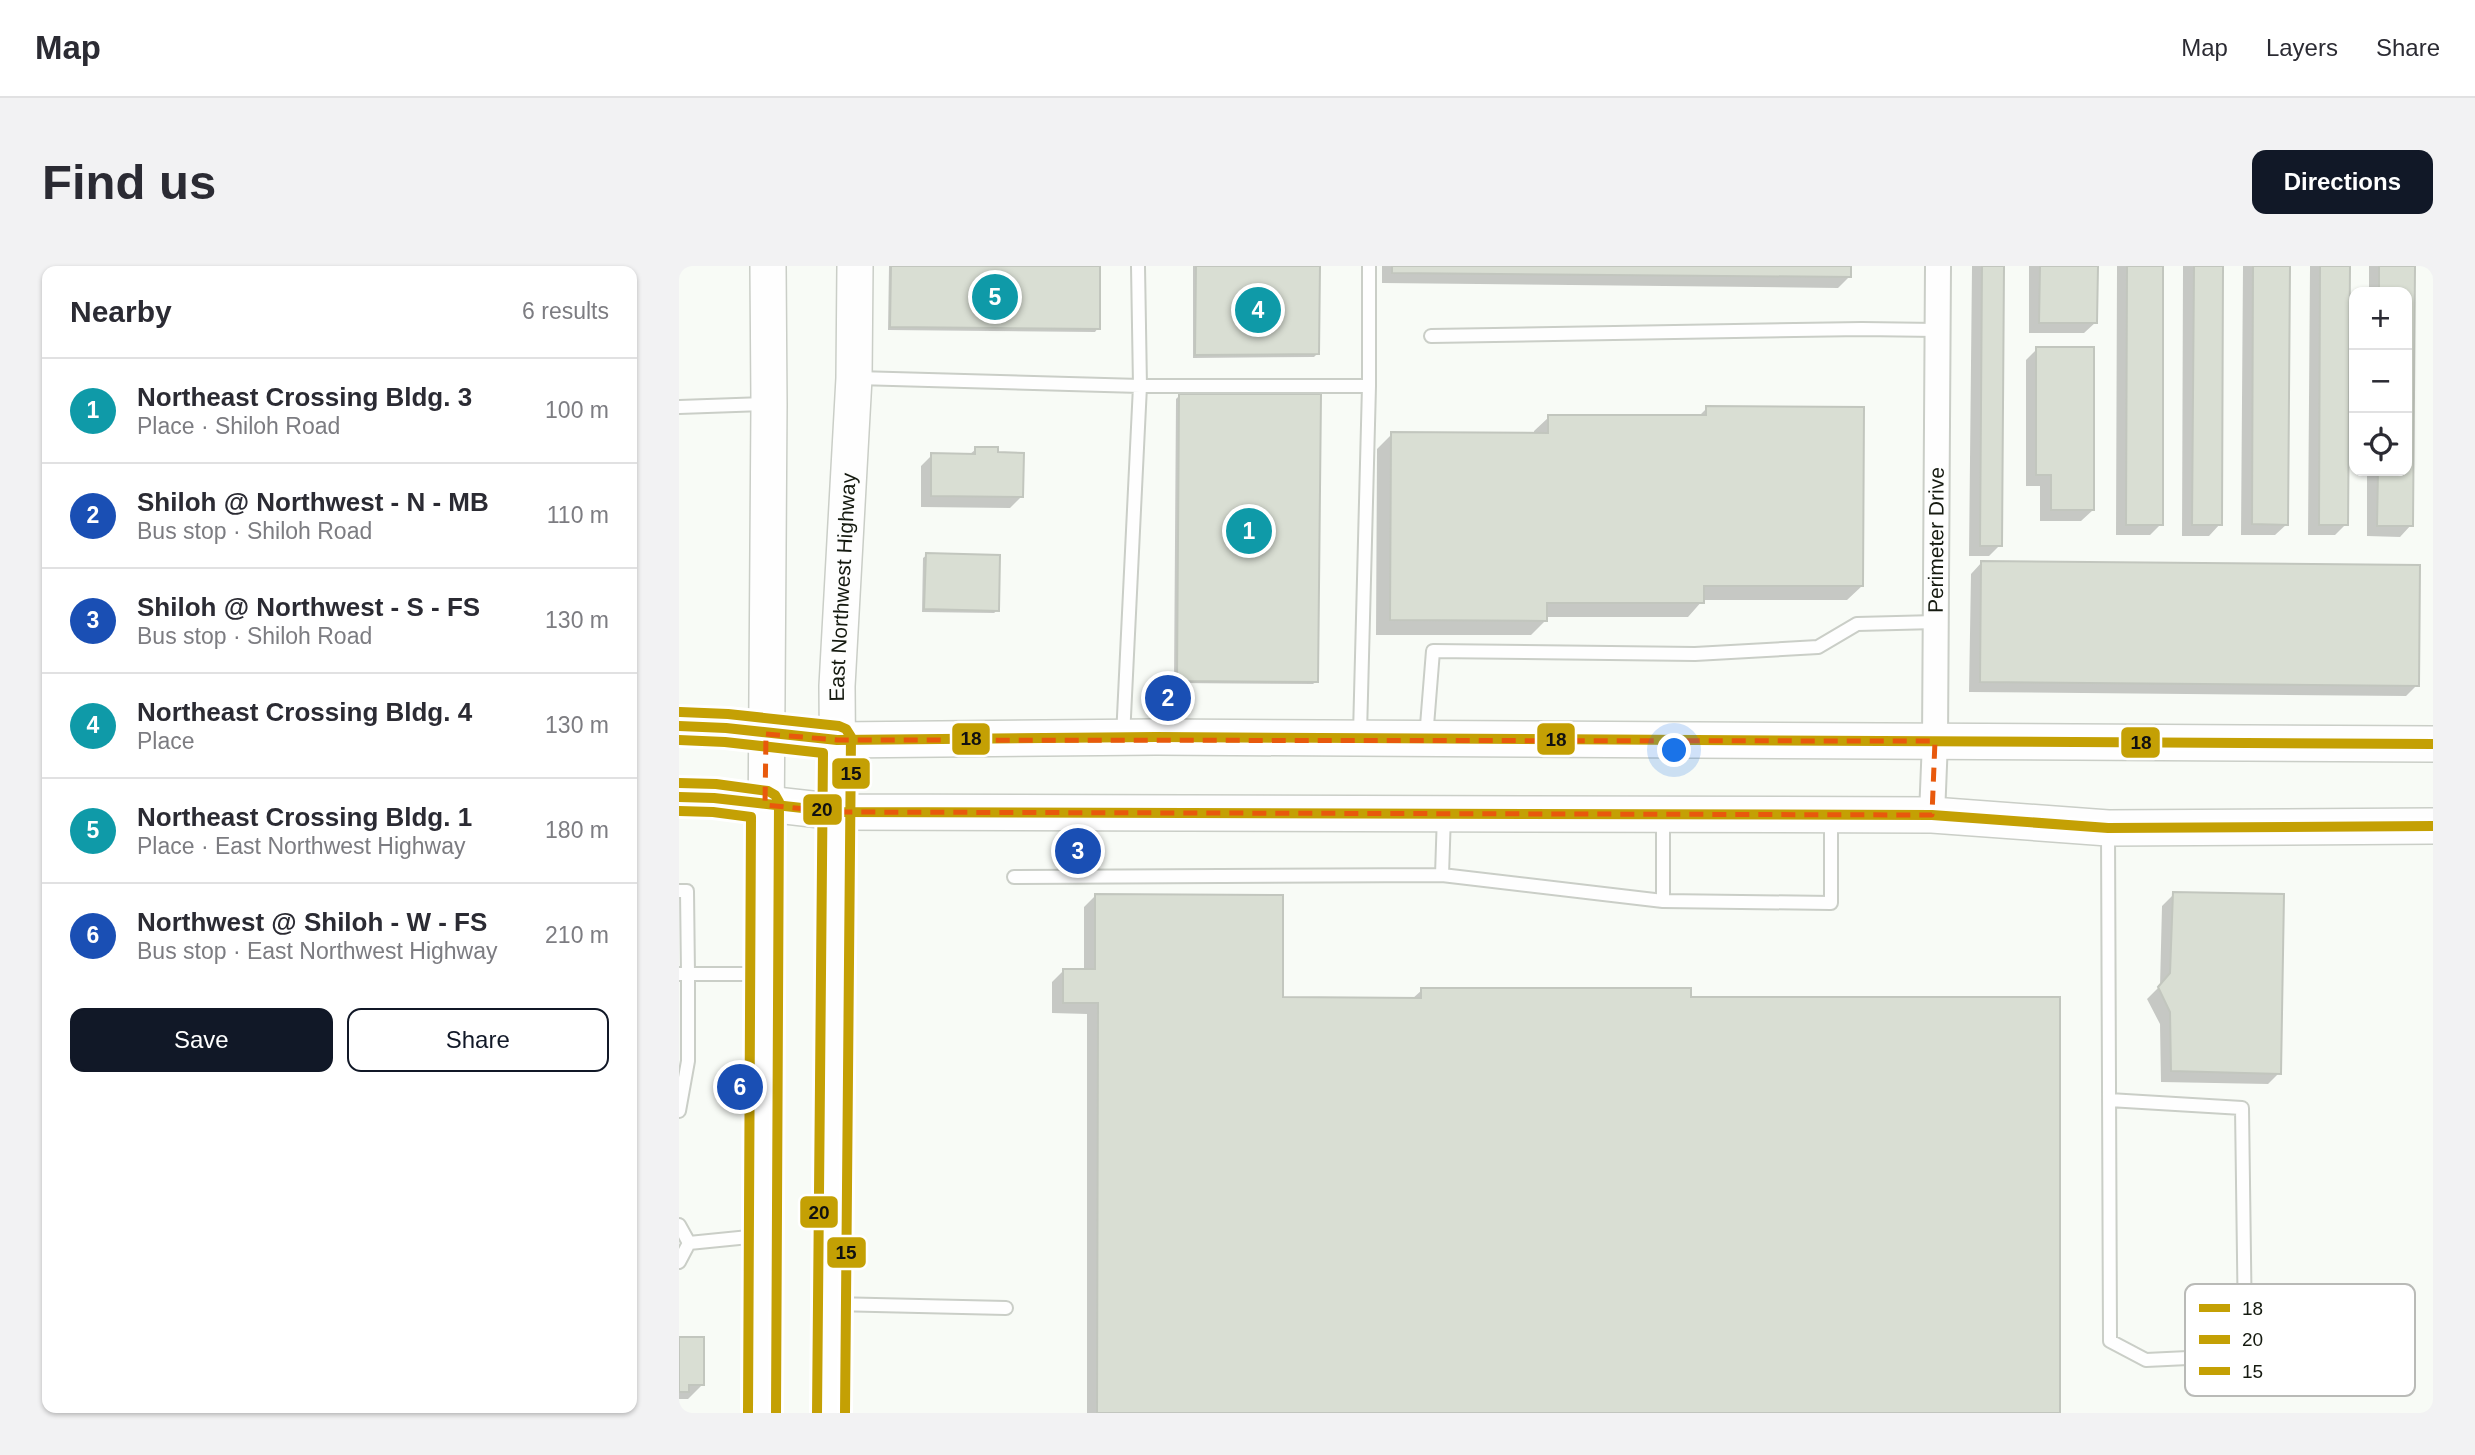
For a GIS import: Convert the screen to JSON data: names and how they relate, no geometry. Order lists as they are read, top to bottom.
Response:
{
  "streets": {
    "main road": ["East Northwest Highway"],
    "street": ["Perimeter Drive"]
  },
  "lines": ["transit line 15", "transit line 18", "transit line 20"],
  "legend": ["18", "20", "15"],
  "page": {
    "header": "Map",
    "nav": ["Map", "Layers", "Share"],
    "buttons": [
      "Directions",
      ["Save", "Share"]
    ],
    "title": "Find us",
    "heading": ["Nearby", "6 results"],
    "pins": [
      "5",
      "4",
      "1",
      "2",
      "3",
      "6"
    ],
    "map_buttons": ["+", "−"],
    "list": [
      {
        "mark": "1",
        "name": "Northeast Crossing Bldg. 3",
        "note": "Place · Shiloh Road",
        "value": "100 m"
      },
      {
        "mark": "2",
        "name": "Shiloh @ Northwest - N - MB",
        "note": "Bus stop · Shiloh Road",
        "value": "110 m"
      },
      {
        "mark": "3",
        "name": "Shiloh @ Northwest - S - FS",
        "note": "Bus stop · Shiloh Road",
        "value": "130 m"
      },
      {
        "mark": "4",
        "name": "Northeast Crossing Bldg. 4",
        "note": "Place",
        "value": "130 m"
      },
      {
        "mark": "5",
        "name": "Northeast Crossing Bldg. 1",
        "note": "Place · East Northwest Highway",
        "value": "180 m"
      },
      {
        "mark": "6",
        "name": "Northwest @ Shiloh - W - FS",
        "note": "Bus stop · East Northwest Highway",
        "value": "210 m"
      }
    ]
  }
}
